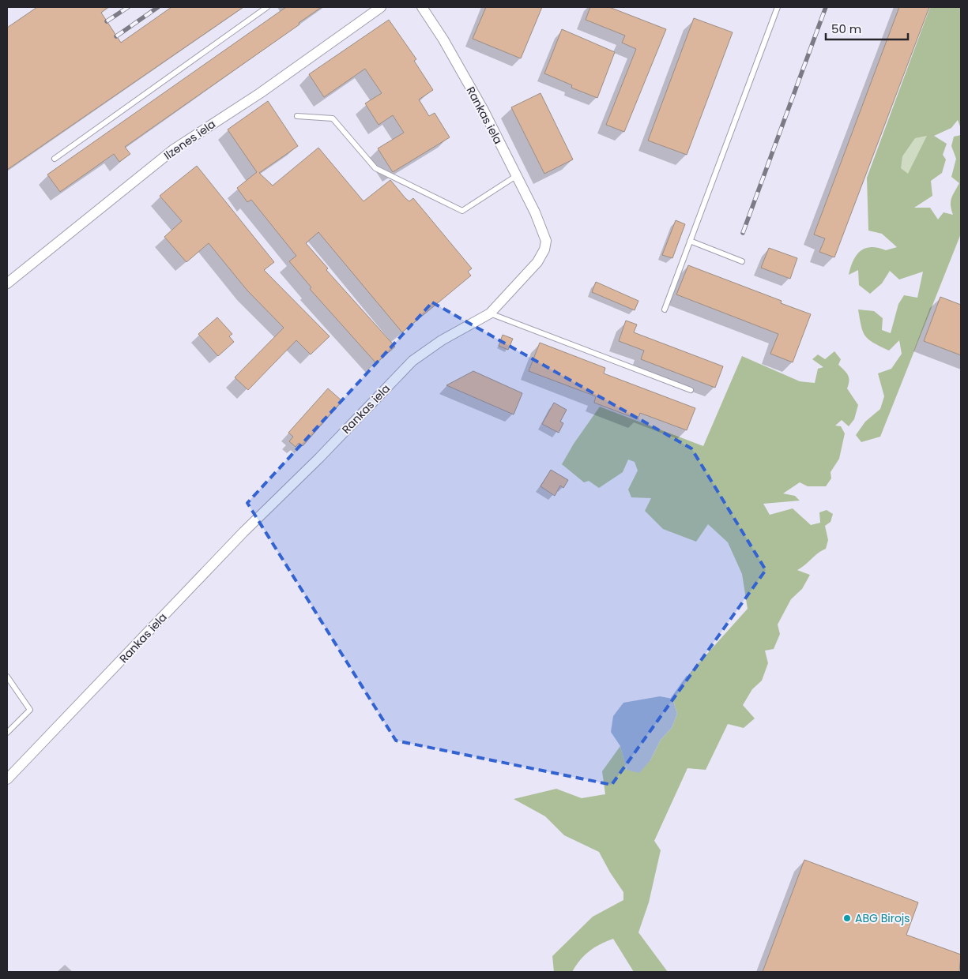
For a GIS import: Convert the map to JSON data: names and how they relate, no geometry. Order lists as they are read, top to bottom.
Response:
{
  "streets": {
    "street": ["Rankas iela", "Ilzenes iela"]
  },
  "places": ["ABG Birojs"],
  "scale_bar": "50 m"
}
